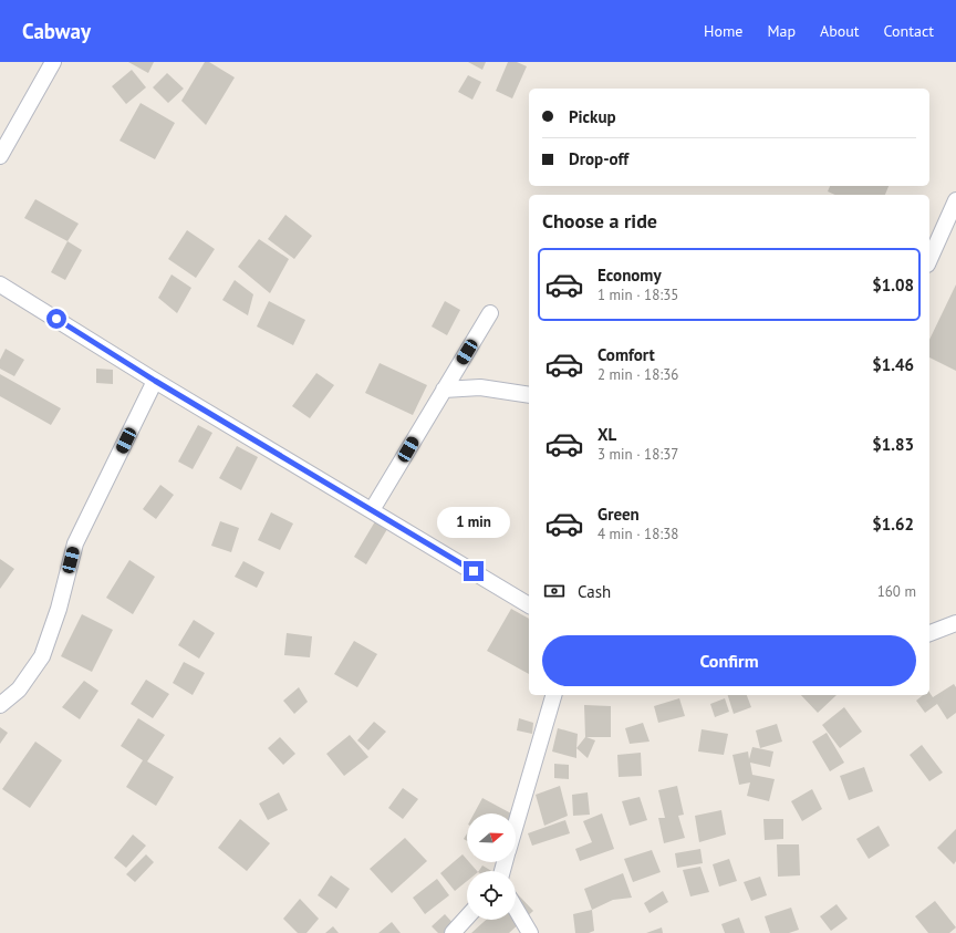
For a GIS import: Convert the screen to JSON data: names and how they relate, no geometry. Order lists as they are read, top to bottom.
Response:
{
  "north": "right",
  "page": {
    "header": "Cabway",
    "nav": [
      "Home",
      "Map",
      "About",
      "Contact"
    ],
    "banner": ["Pickup", "Drop-off"],
    "heading": "Choose a ride",
    "list": [
      {
        "name": "Economy",
        "note": "1 min · 18:35",
        "value": "$1.08"
      },
      {
        "name": "Comfort",
        "note": "2 min · 18:36",
        "value": "$1.46"
      },
      {
        "name": "XL",
        "note": "3 min · 18:37",
        "value": "$1.83"
      },
      {
        "name": "Green",
        "note": "4 min · 18:38",
        "value": "$1.62"
      }
    ],
    "bubble": "1 min",
    "pay": ["Cash", "160 m"],
    "buttons": "Confirm"
  }
}
